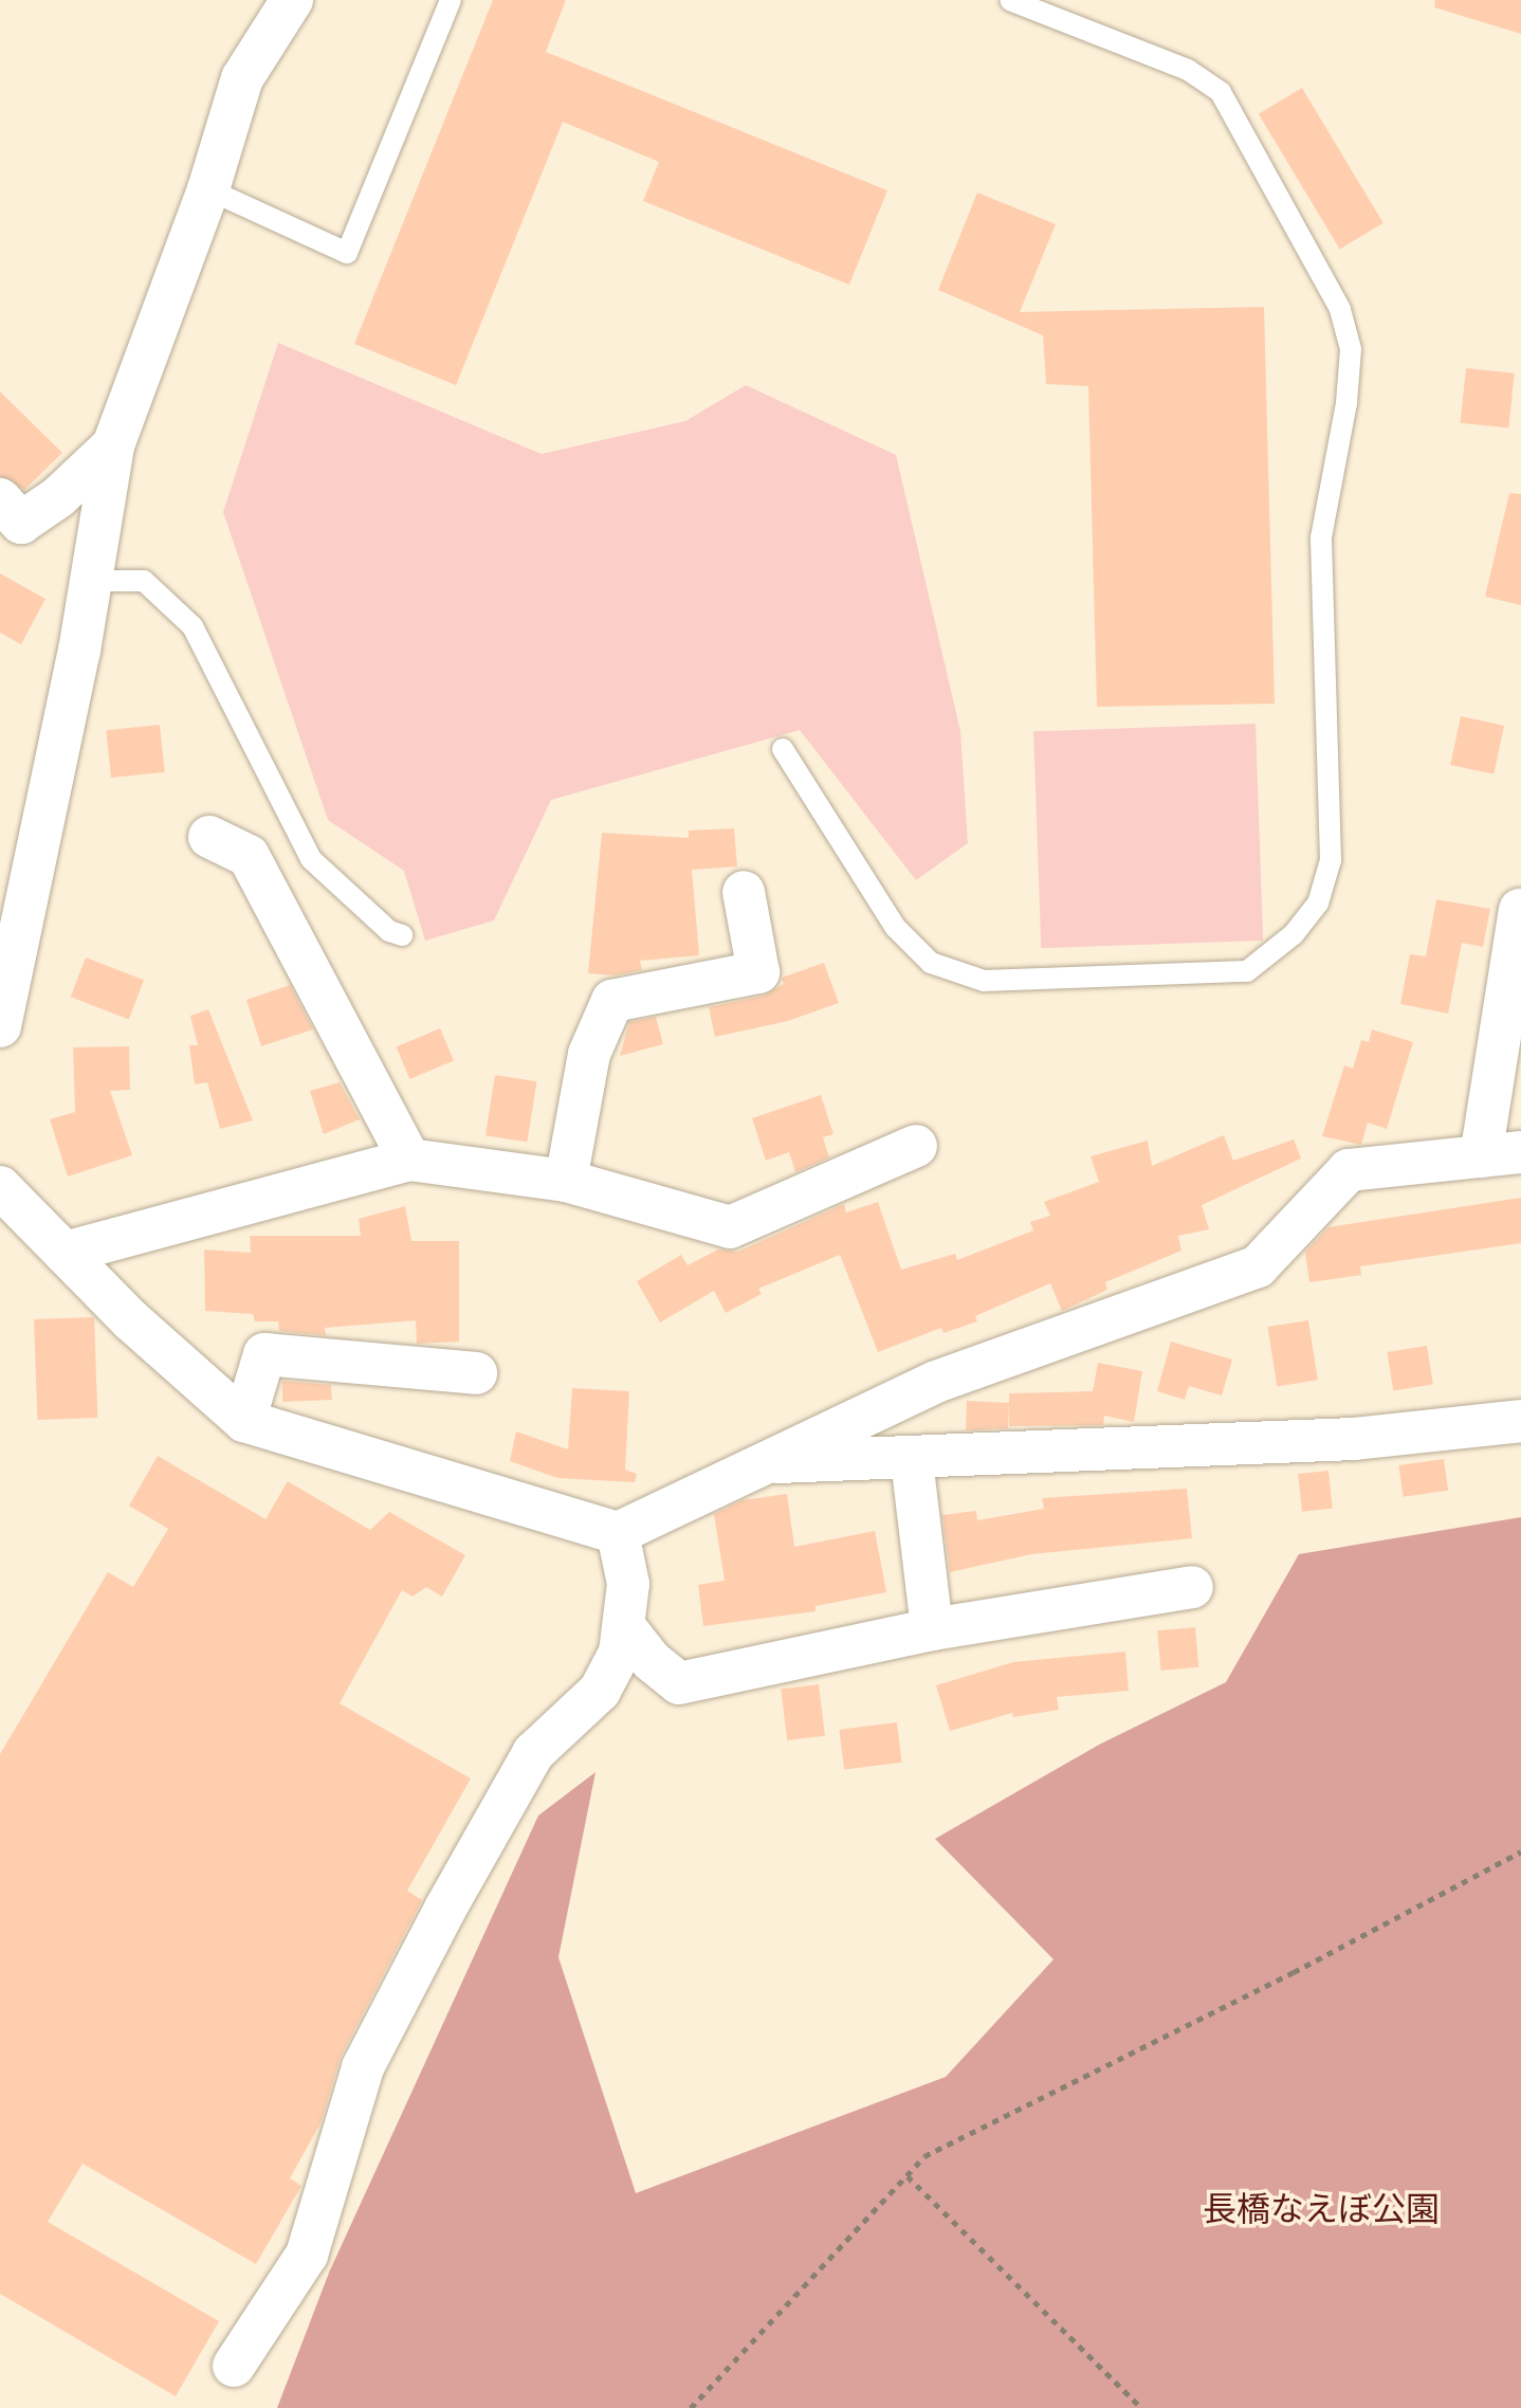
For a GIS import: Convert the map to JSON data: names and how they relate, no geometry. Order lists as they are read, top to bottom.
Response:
{
  "parks": ["長橋なえぼ公園"]
}
